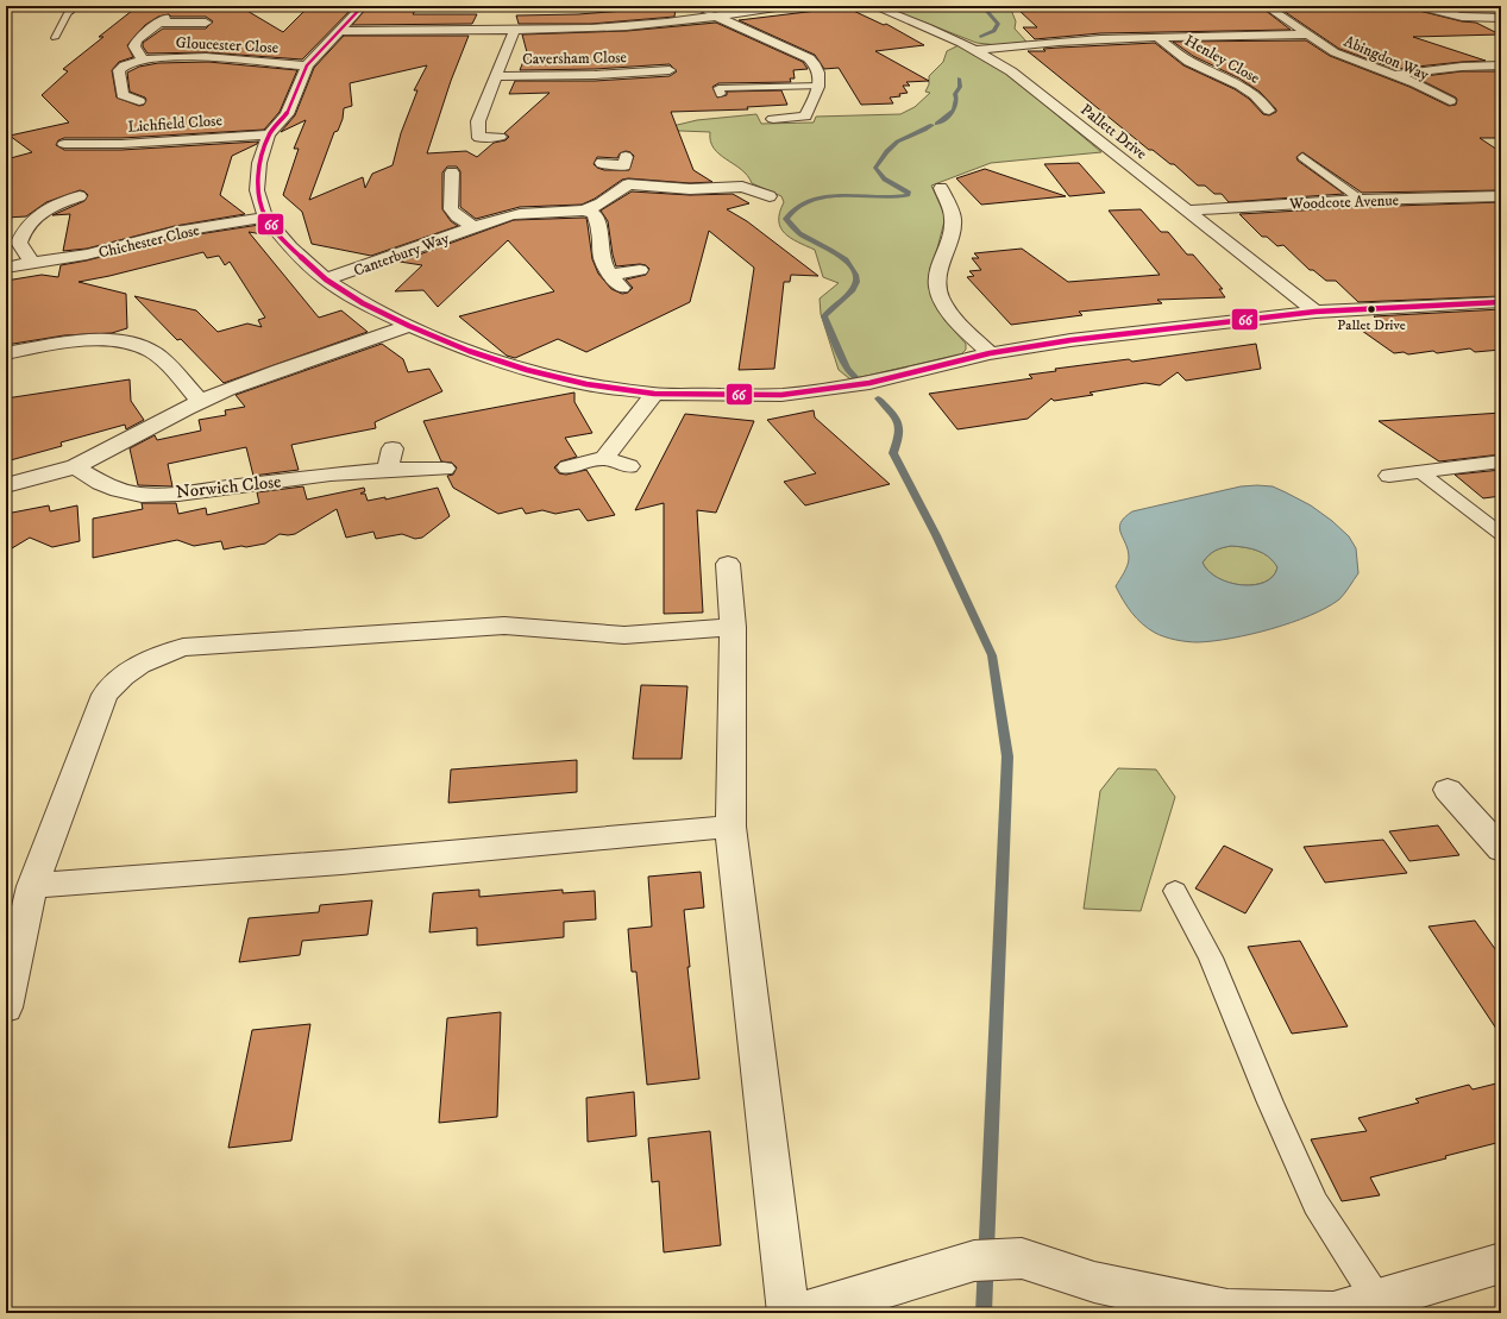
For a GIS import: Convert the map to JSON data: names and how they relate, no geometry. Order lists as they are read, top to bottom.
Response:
{
  "streets": {
    "street": [
      "Gloucester Close",
      "Caversham Close",
      "Abingdon Way",
      "Henley Close",
      "Lichfield Close",
      "Pallett Drive",
      "Woodcote Avenue",
      "Chichester Close",
      "Canterbury Way",
      "Norwich Close"
    ]
  },
  "crossings": [
    ["Pallett Drive", "Woodcote Avenue"]
  ],
  "places": ["Pallet Drive"],
  "lines": ["transit line 66"]
}
